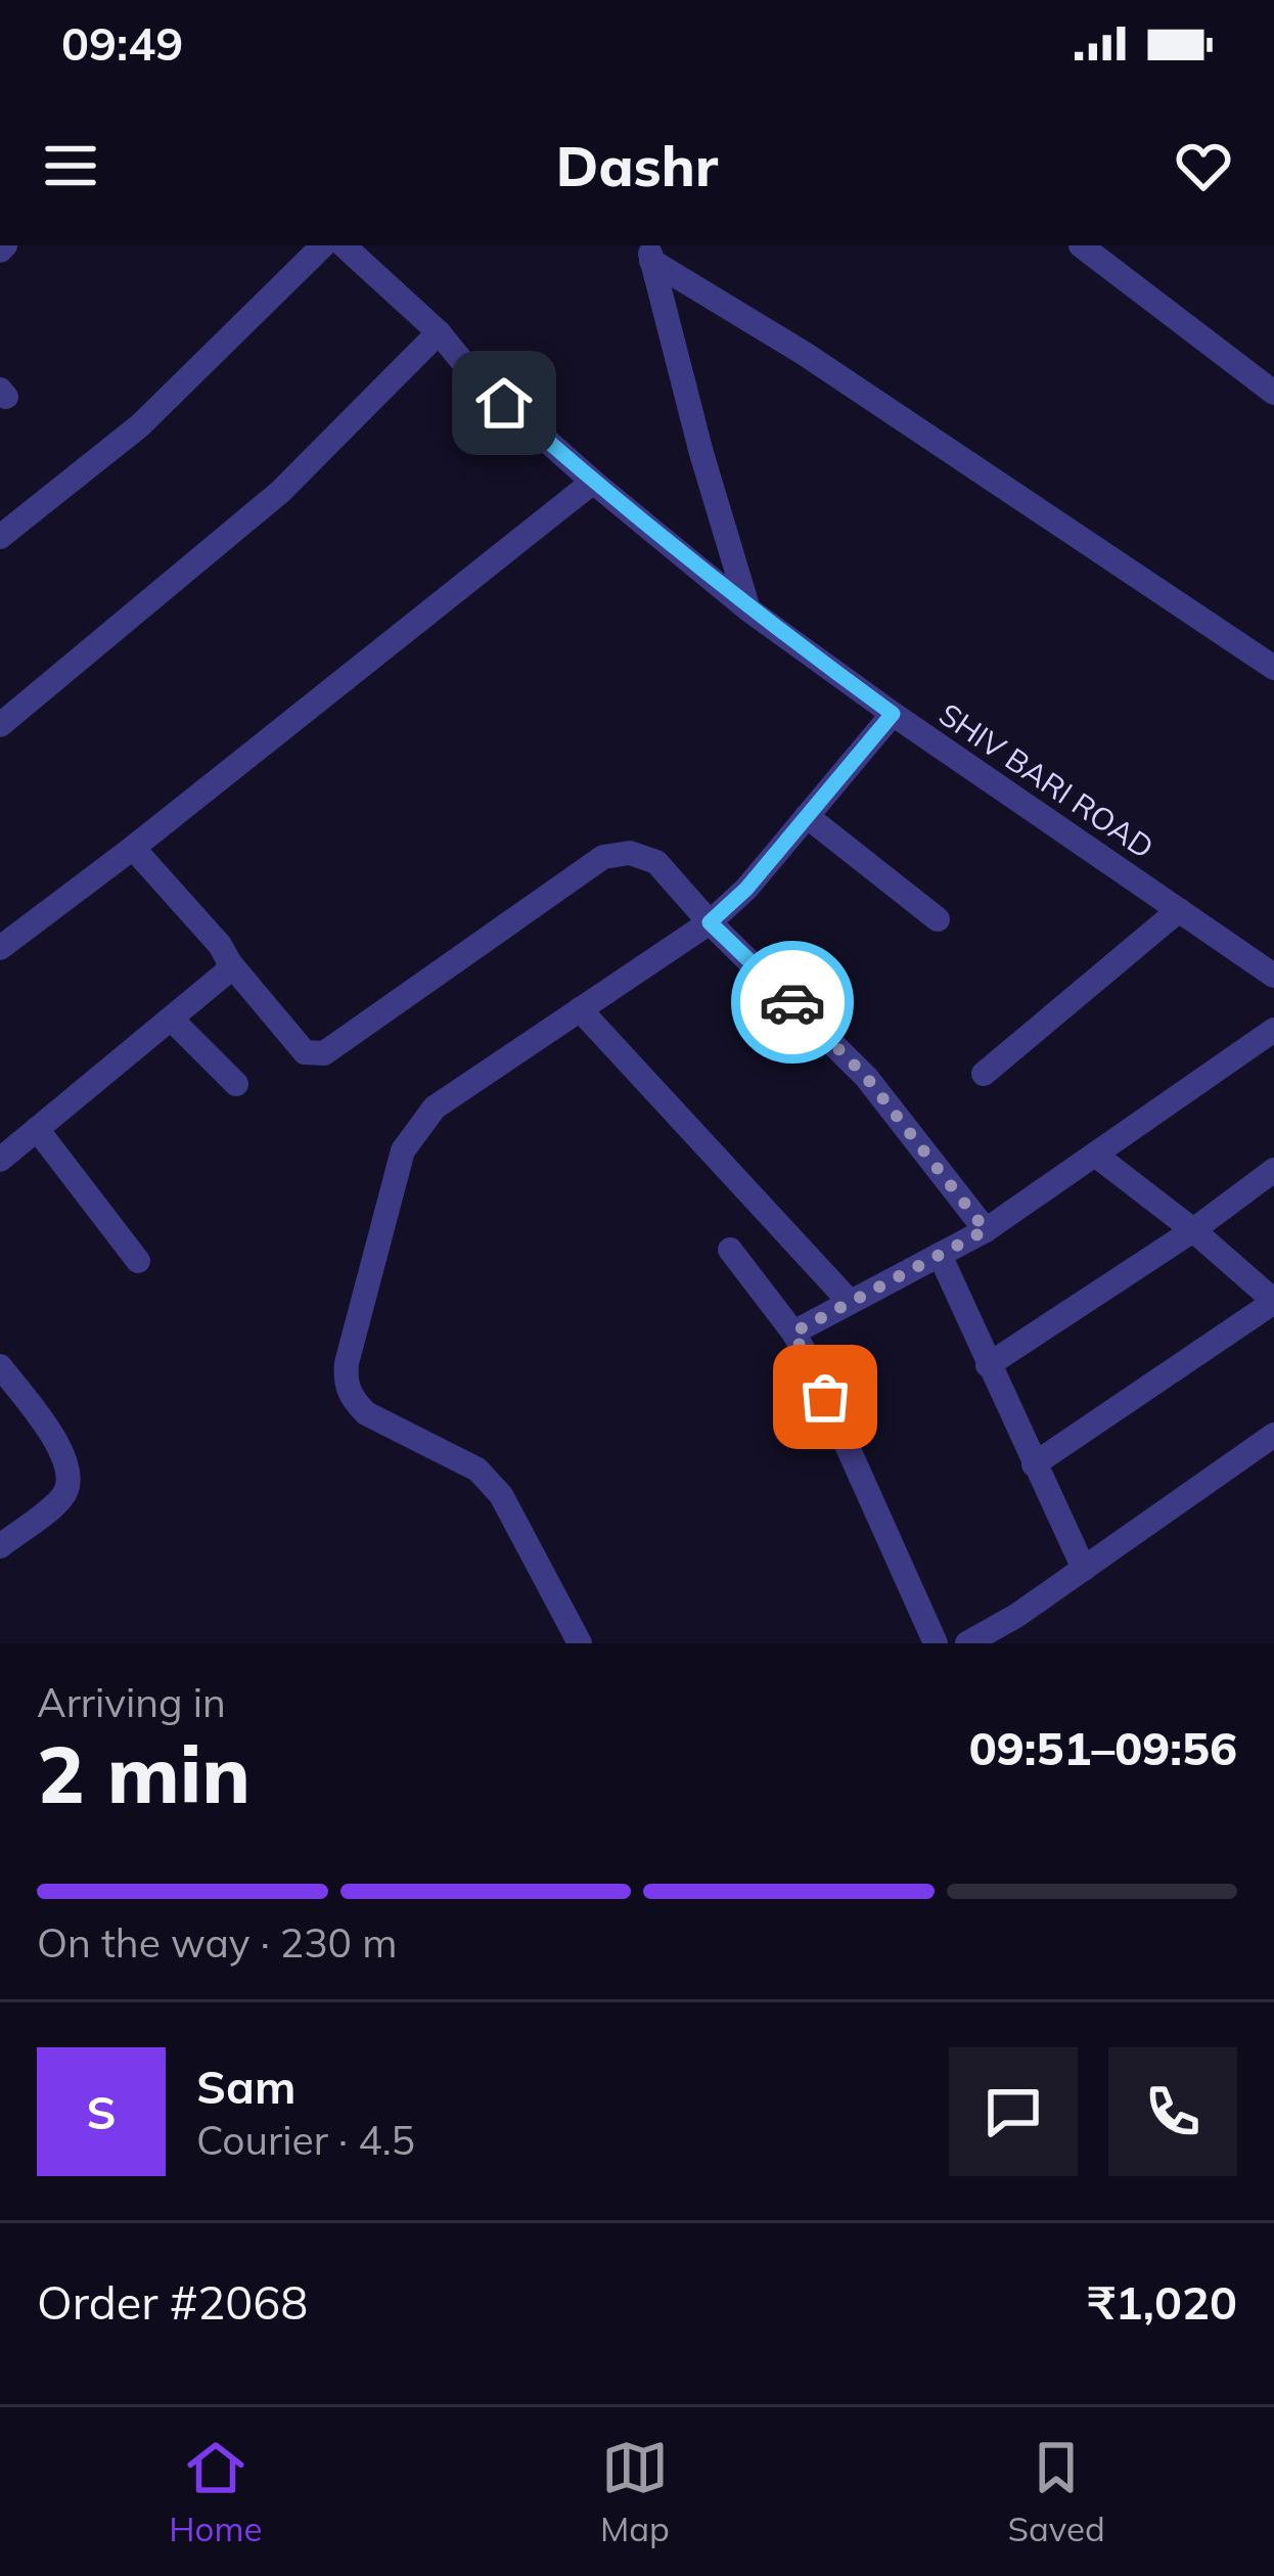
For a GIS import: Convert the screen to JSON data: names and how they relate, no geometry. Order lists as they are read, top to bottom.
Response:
{
  "streets": {
    "street": ["SHIV BARI ROAD"]
  },
  "page": {
    "status": "09:49",
    "header": "Dashr",
    "heading": ["2 min", "Arriving in", "09:51–09:56"],
    "panel": [
      "Sam",
      "Courier · 4.5",
      "Order #2068",
      "₹1,020"
    ],
    "bar": "On the way · 230 m",
    "round": "S",
    "tabs": ["Home", "Map", "Saved"]
  }
}
